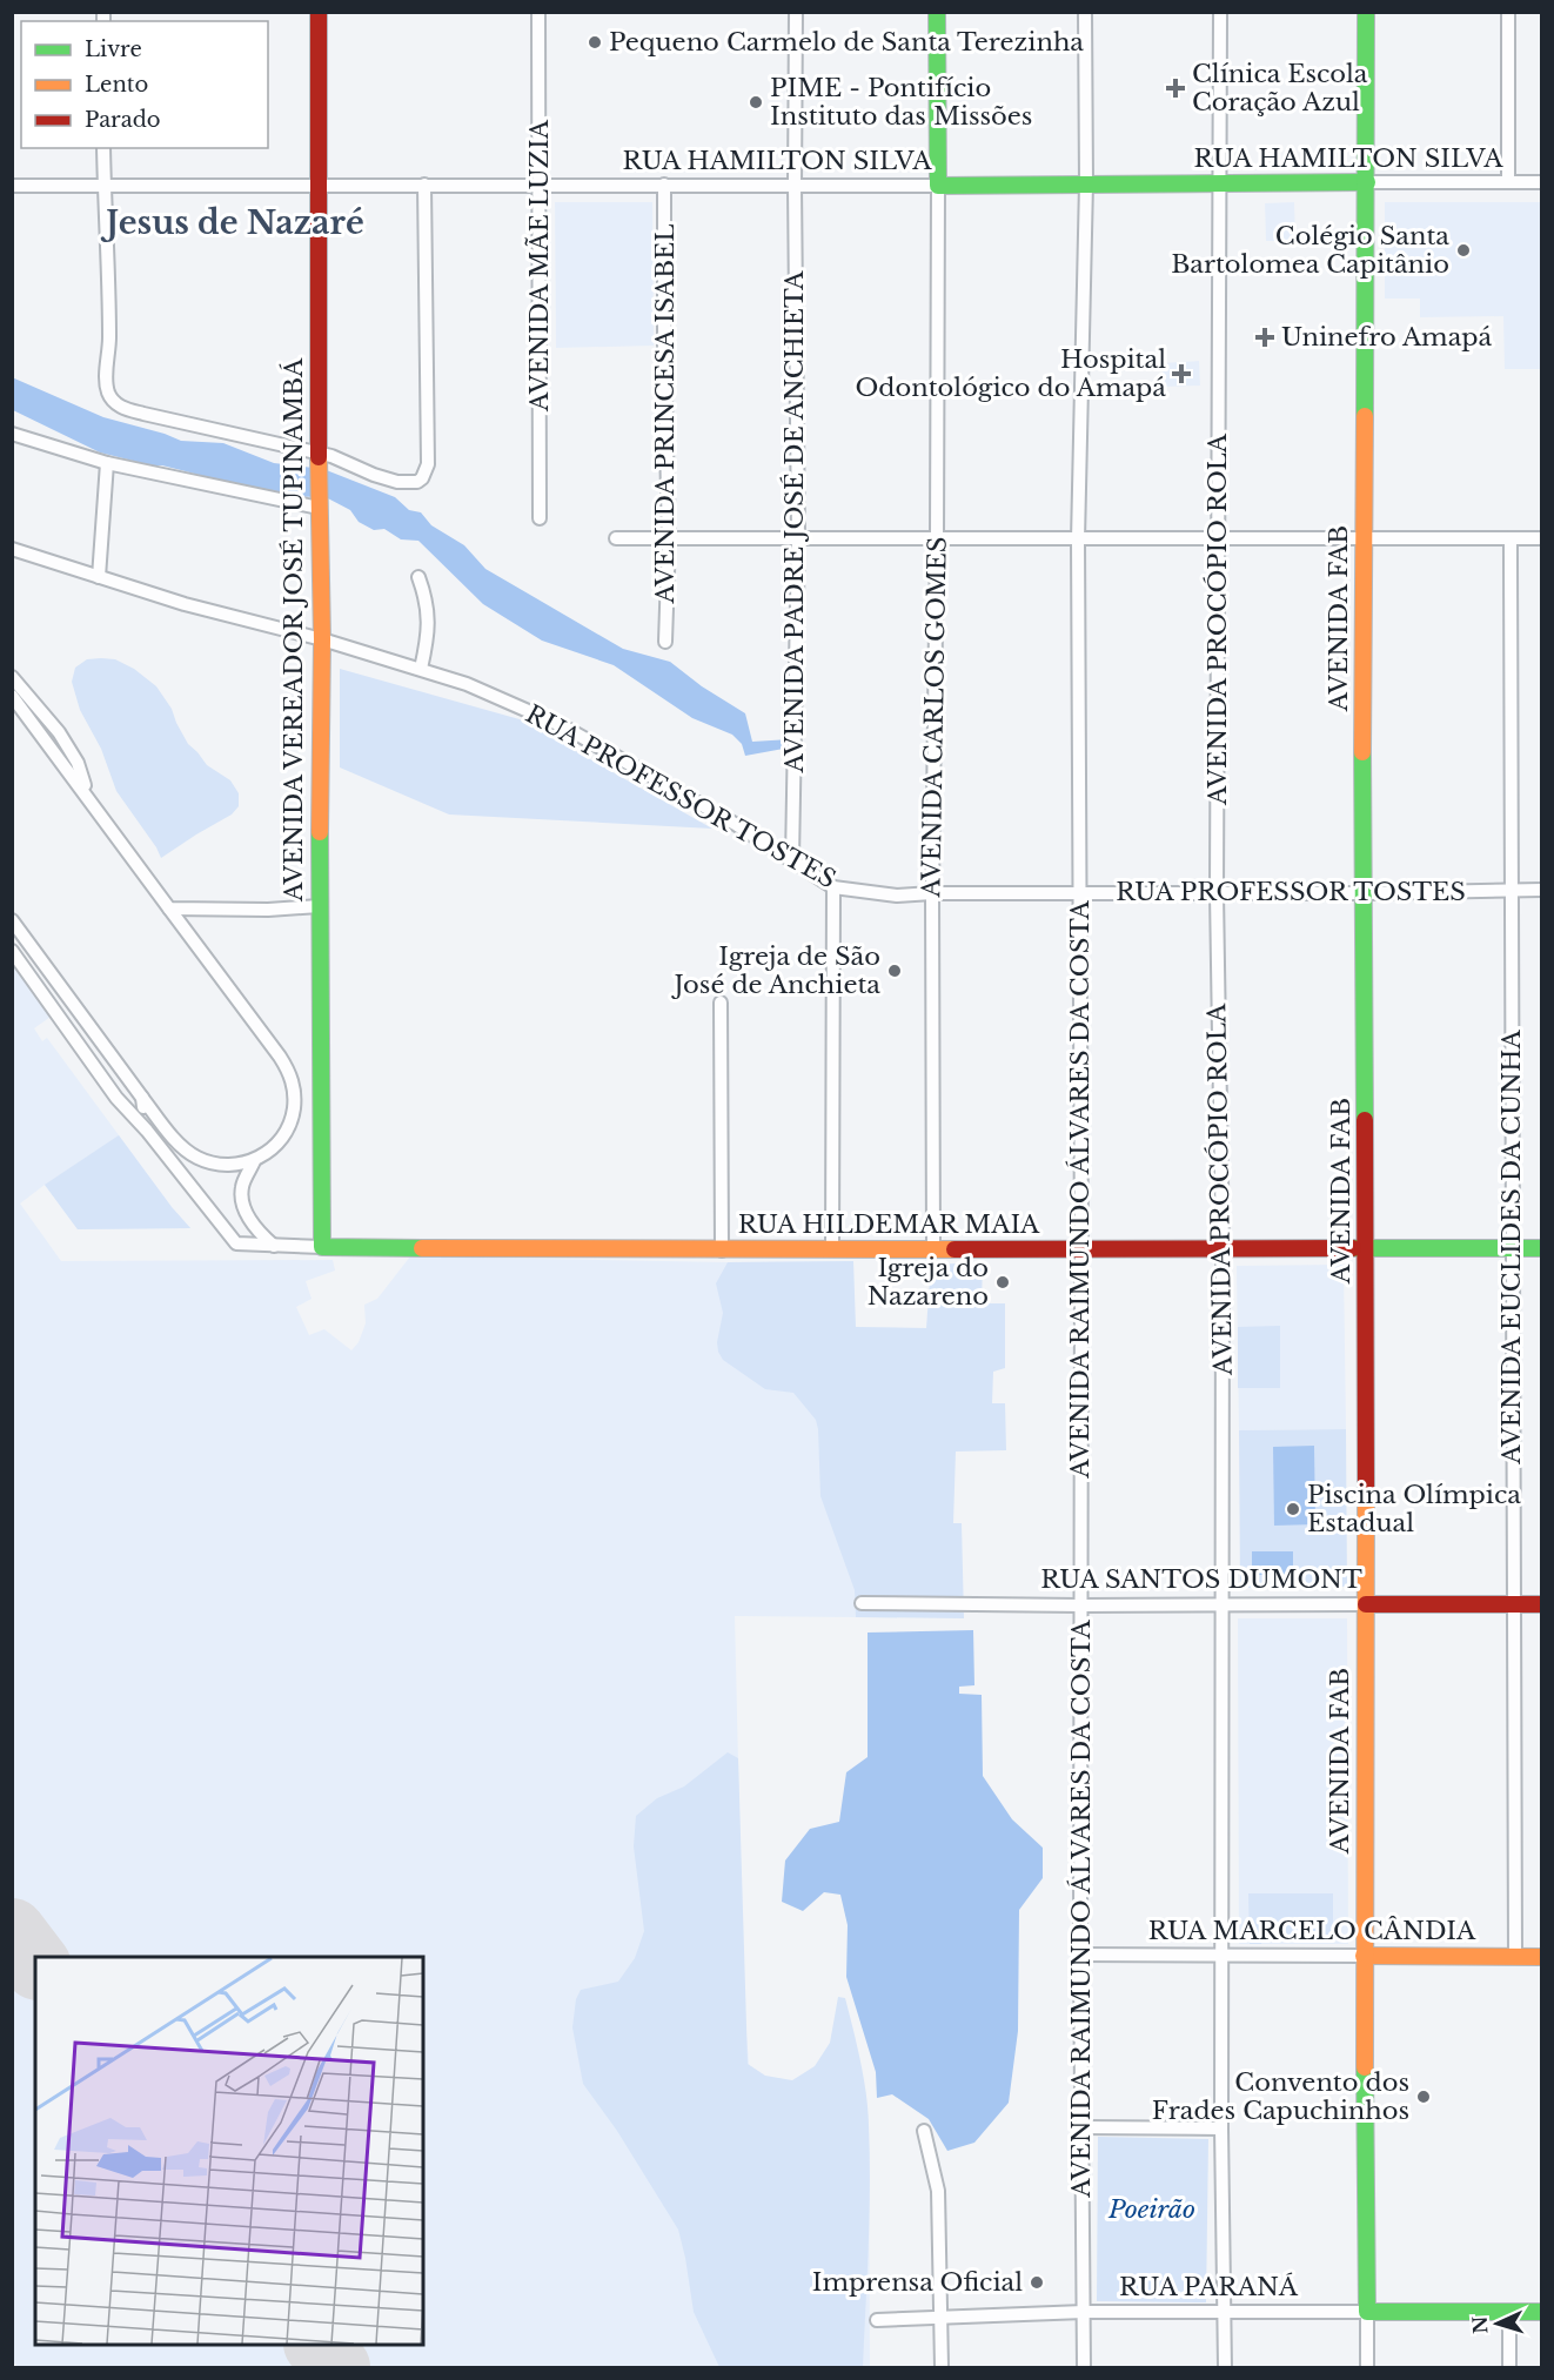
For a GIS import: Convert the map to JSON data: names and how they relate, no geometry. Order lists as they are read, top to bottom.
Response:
{
  "streets": {
    "street": [
      "RUA HAMILTON SILVA",
      "AVENIDA MÃE LUZIA",
      "AVENIDA PRINCESA ISABEL",
      "AVENIDA PADRE JOSÉ DE ANCHIETA",
      "AVENIDA FAB",
      "AVENIDA PROCÓPIO ROLA",
      "AVENIDA VEREADOR JOSÉ TUPINAMBÁ",
      "AVENIDA CARLOS GOMES",
      "RUA PROFESSOR TOSTES",
      "AVENIDA RAIMUNDO ÁLVARES DA COSTA",
      "RUA HILDEMAR MAIA",
      "AVENIDA EUCLIDES DA CUNHA",
      "RUA SANTOS DUMONT",
      "RUA MARCELO CÂNDIA",
      "RUA PARANÁ"
    ]
  },
  "crossings": [
    ["RUA HAMILTON SILVA", "AVENIDA MÃE LUZIA"],
    ["RUA HAMILTON SILVA", "AVENIDA PRINCESA ISABEL"],
    ["RUA HAMILTON SILVA", "AVENIDA PADRE JOSÉ DE ANCHIETA"],
    ["RUA HAMILTON SILVA", "AVENIDA FAB"],
    ["RUA HAMILTON SILVA", "AVENIDA PROCÓPIO ROLA"],
    ["RUA HAMILTON SILVA", "AVENIDA VEREADOR JOSÉ TUPINAMBÁ"],
    ["RUA HAMILTON SILVA", "AVENIDA CARLOS GOMES"],
    ["RUA HAMILTON SILVA", "AVENIDA RAIMUNDO ÁLVARES DA COSTA"],
    ["AVENIDA PADRE JOSÉ DE ANCHIETA", "RUA PROFESSOR TOSTES"],
    ["AVENIDA FAB", "RUA PROFESSOR TOSTES"],
    ["AVENIDA FAB", "RUA HILDEMAR MAIA"],
    ["AVENIDA FAB", "RUA SANTOS DUMONT"],
    ["AVENIDA FAB", "RUA MARCELO CÂNDIA"],
    ["AVENIDA FAB", "RUA PARANÁ"],
    ["AVENIDA PROCÓPIO ROLA", "RUA PROFESSOR TOSTES"],
    ["AVENIDA PROCÓPIO ROLA", "RUA HILDEMAR MAIA"],
    ["AVENIDA PROCÓPIO ROLA", "RUA SANTOS DUMONT"],
    ["AVENIDA PROCÓPIO ROLA", "RUA MARCELO CÂNDIA"],
    ["AVENIDA PROCÓPIO ROLA", "RUA PARANÁ"],
    ["AVENIDA VEREADOR JOSÉ TUPINAMBÁ", "RUA PROFESSOR TOSTES"],
    ["AVENIDA VEREADOR JOSÉ TUPINAMBÁ", "RUA HILDEMAR MAIA"],
    ["AVENIDA CARLOS GOMES", "RUA PROFESSOR TOSTES"],
    ["AVENIDA CARLOS GOMES", "RUA HILDEMAR MAIA"],
    ["RUA PROFESSOR TOSTES", "AVENIDA RAIMUNDO ÁLVARES DA COSTA"],
    ["RUA PROFESSOR TOSTES", "AVENIDA EUCLIDES DA CUNHA"],
    ["AVENIDA RAIMUNDO ÁLVARES DA COSTA", "RUA HILDEMAR MAIA"],
    ["AVENIDA RAIMUNDO ÁLVARES DA COSTA", "RUA SANTOS DUMONT"],
    ["AVENIDA RAIMUNDO ÁLVARES DA COSTA", "RUA MARCELO CÂNDIA"],
    ["AVENIDA RAIMUNDO ÁLVARES DA COSTA", "RUA PARANÁ"],
    ["RUA HILDEMAR MAIA", "AVENIDA EUCLIDES DA CUNHA"],
    ["AVENIDA EUCLIDES DA CUNHA", "RUA SANTOS DUMONT"],
    ["AVENIDA EUCLIDES DA CUNHA", "RUA MARCELO CÂNDIA"]
  ],
  "districts": ["Jesus de Nazaré"],
  "parks": ["Poeirão"],
  "places": {
    "other": [
      "Pequeno Carmelo de Santa Terezinha",
      "PIME - Pontifício Instituto das Missões",
      "Colégio Santa Bartolomea Capitânio",
      "Igreja de São José de Anchieta",
      "Igreja do Nazareno",
      "Piscina Olímpica Estadual",
      "Convento dos Frades Capuchinhos",
      "Imprensa Oficial"
    ],
    "health": ["Clínica Escola Coração Azul", "Uninefro Amapá", "Hospital Odontológico do Amapá"]
  },
  "legend": ["Livre", "Lento", "Parado"],
  "north": "left"
}
